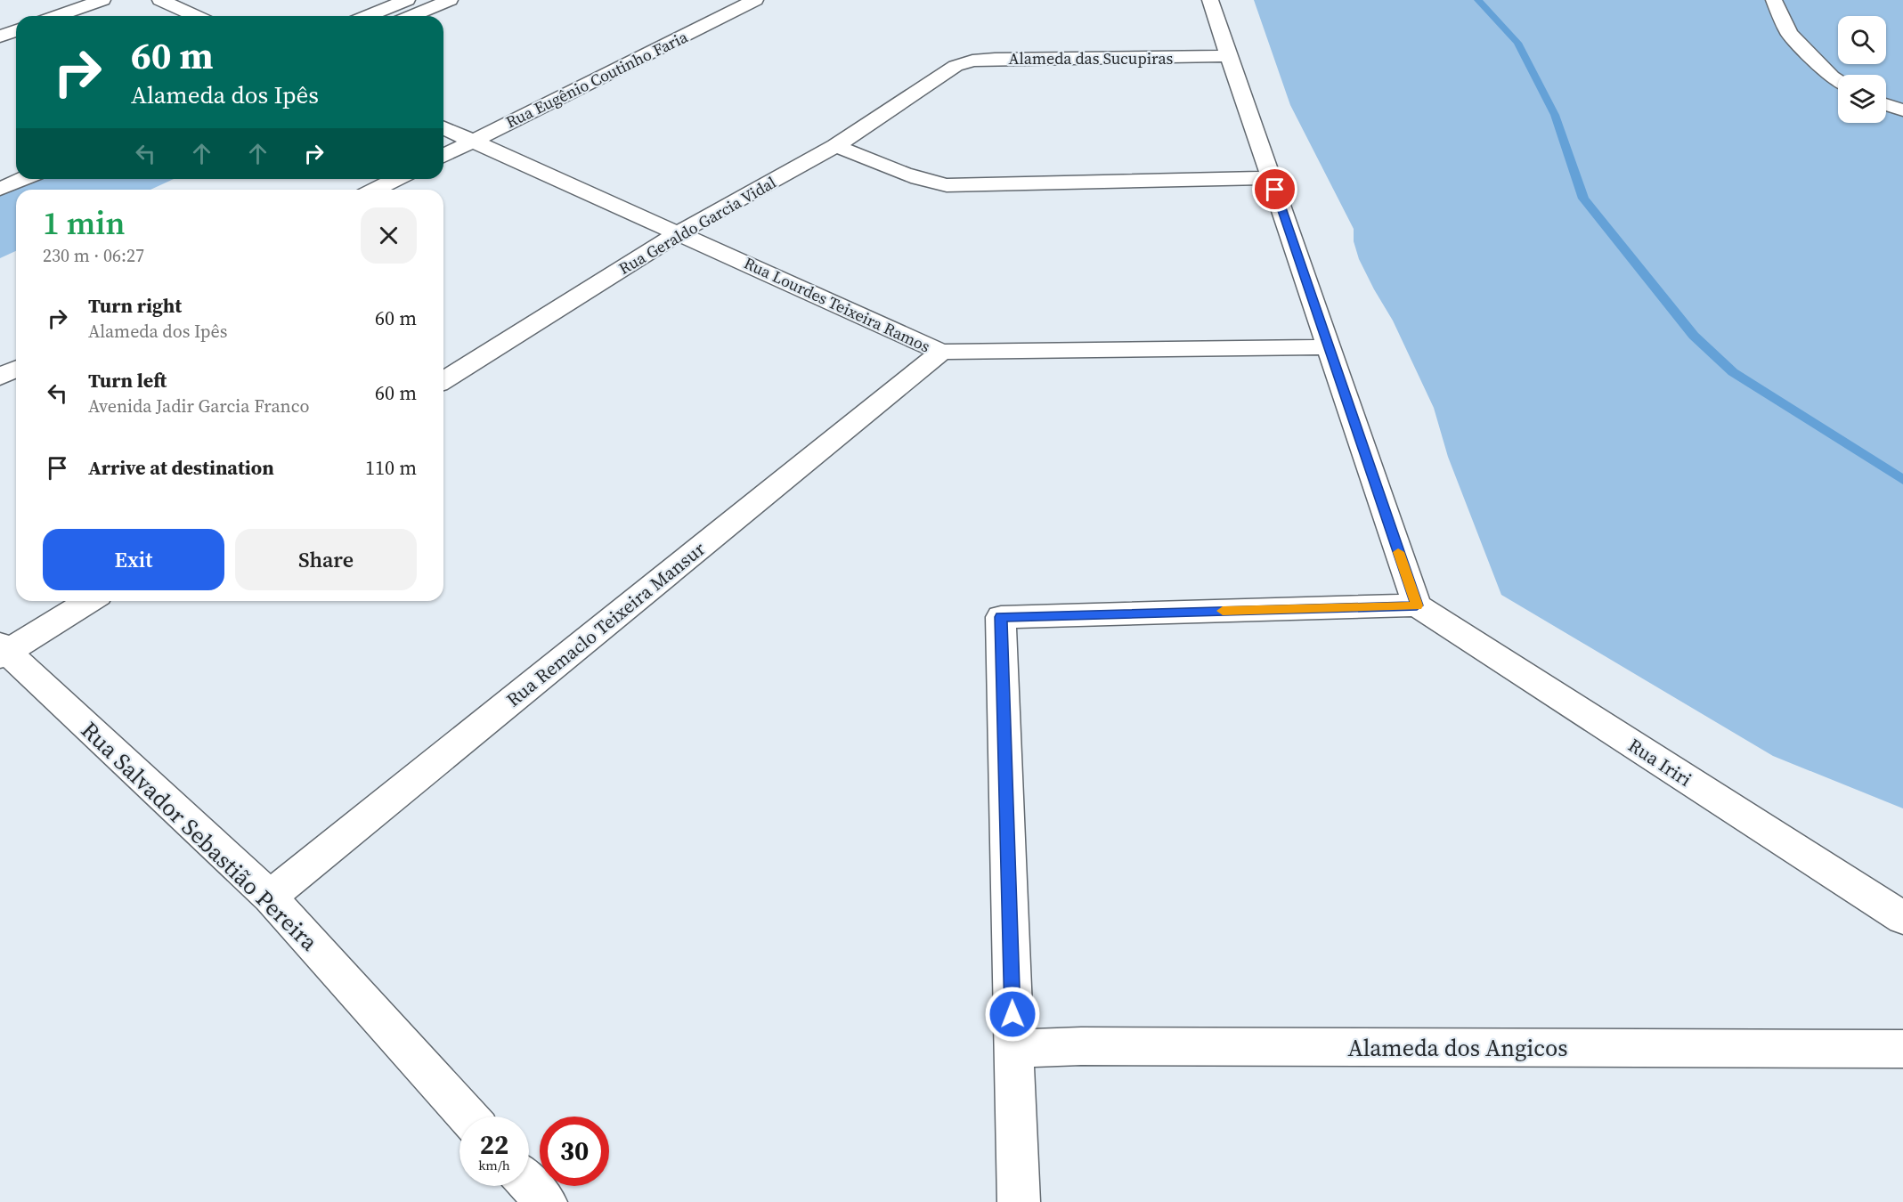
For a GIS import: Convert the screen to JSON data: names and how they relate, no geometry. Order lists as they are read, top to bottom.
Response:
{
  "streets": {
    "street": [
      "Alameda das Sucupiras",
      "Rua Eugênio Coutinho Faria",
      "Rua Geraldo Garcia Vidal",
      "Rua Lourdes Teixeira Ramos",
      "Rua Remaclo Teixeira Mansur",
      "Rua Iriri",
      "Rua Salvador Sebastião Pereira",
      "Alameda dos Angicos"
    ]
  },
  "crossings": [
    ["Alameda das Sucupiras", "Rua Geraldo Garcia Vidal"],
    ["Rua Eugênio Coutinho Faria", "Rua Lourdes Teixeira Ramos"],
    ["Rua Geraldo Garcia Vidal", "Rua Lourdes Teixeira Ramos"],
    ["Rua Lourdes Teixeira Ramos", "Rua Remaclo Teixeira Mansur"],
    ["Rua Remaclo Teixeira Mansur", "Rua Salvador Sebastião Pereira"]
  ],
  "page": {
    "turn": ["60 m", "Alameda dos Ipês"],
    "heading": ["1 min", "230 m · 06:27"],
    "list": [
      {
        "name": "Turn right",
        "note": "Alameda dos Ipês",
        "value": "60 m"
      },
      {
        "name": "Turn left",
        "note": "Avenida Jadir Garcia Franco",
        "value": "60 m"
      },
      {
        "name": "Arrive at destination",
        "value": "110 m"
      }
    ],
    "buttons": ["Exit", "Share"],
    "speed": "22 km/h",
    "limit": "30"
  }
}
